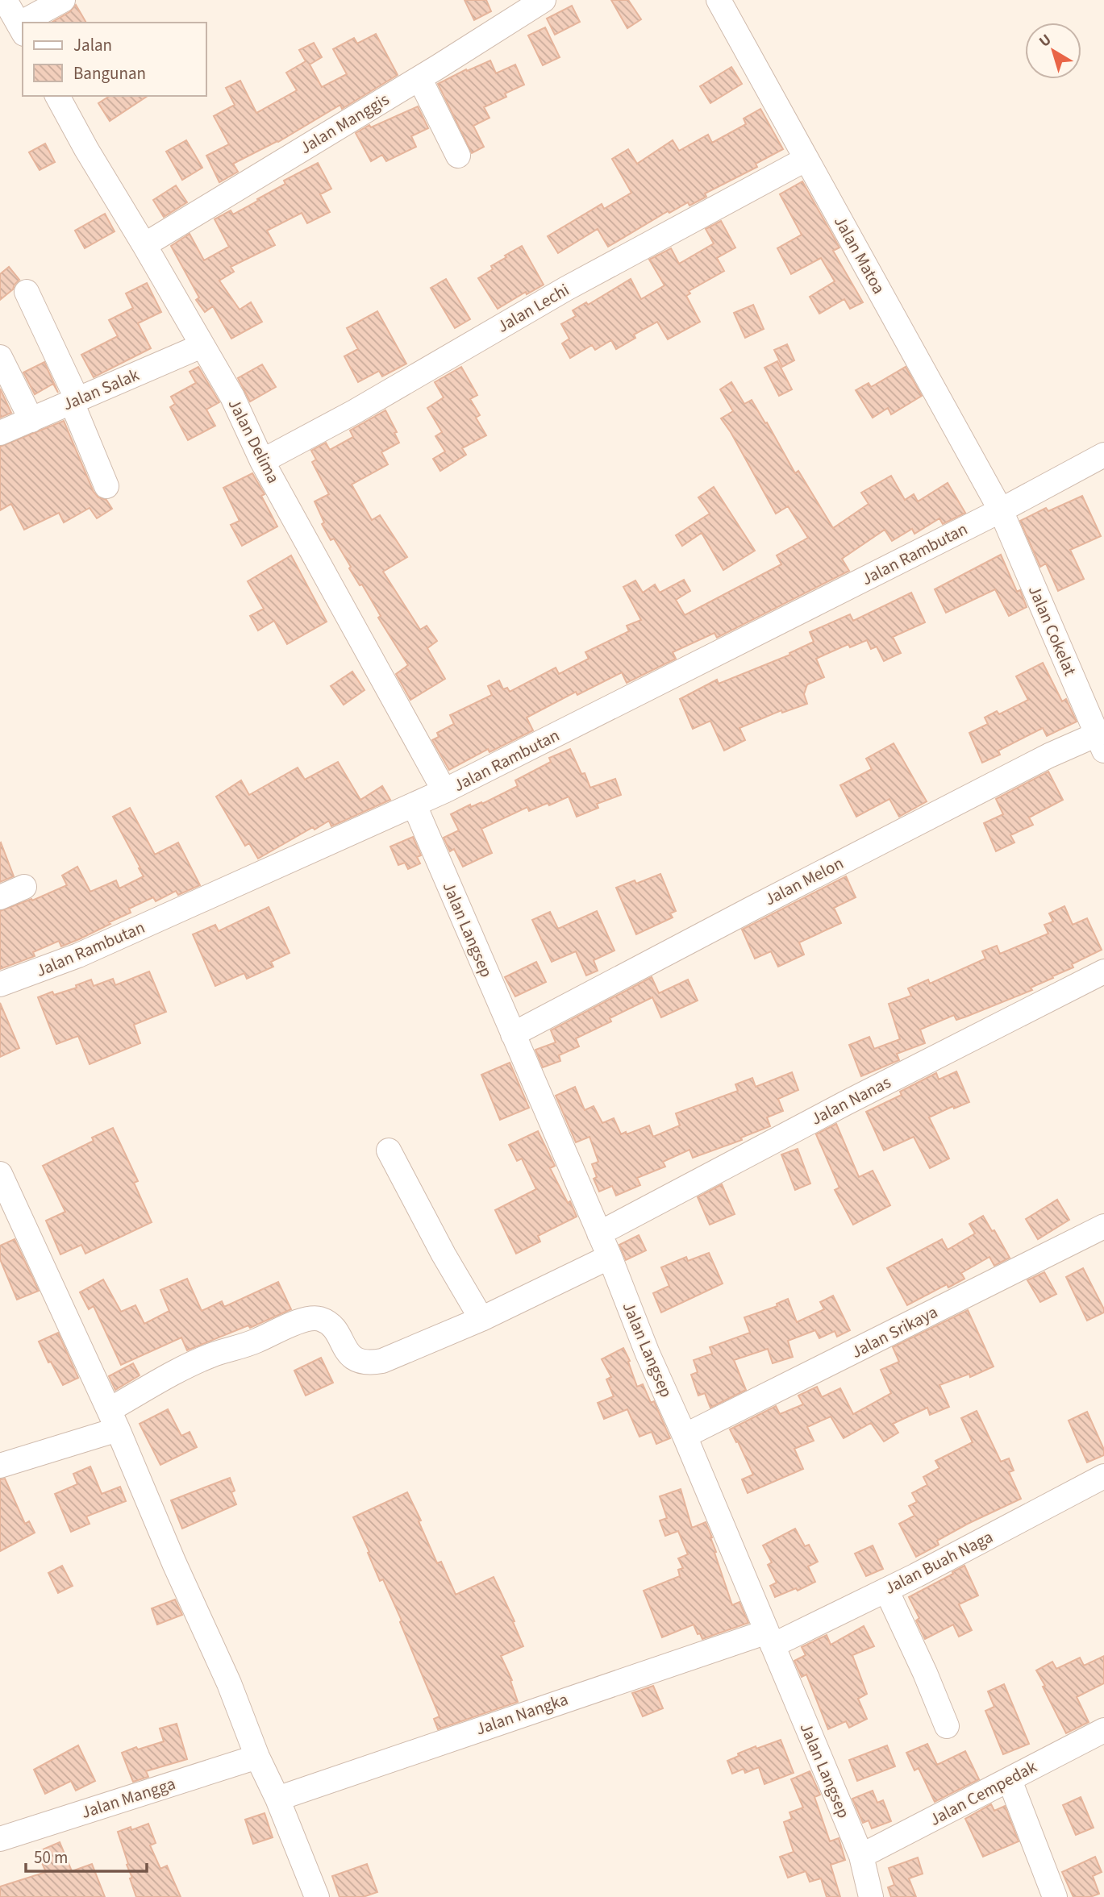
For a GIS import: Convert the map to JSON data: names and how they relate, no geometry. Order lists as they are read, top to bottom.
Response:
{
  "streets": {
    "street": [
      "Jalan Manggis",
      "Jalan Matoa",
      "Jalan Lechi",
      "Jalan Salak",
      "Jalan Delima",
      "Jalan Rambutan",
      "Jalan Cokelat",
      "Jalan Melon",
      "Jalan Langsep",
      "Jalan Nanas",
      "Jalan Srikaya",
      "Jalan Buah Naga",
      "Jalan Nangka",
      "Jalan Cempedak",
      "Jalan Mangga"
    ]
  },
  "crossings": [
    ["Jalan Manggis", "Jalan Delima"],
    ["Jalan Matoa", "Jalan Lechi"],
    ["Jalan Matoa", "Jalan Rambutan"],
    ["Jalan Matoa", "Jalan Cokelat"],
    ["Jalan Lechi", "Jalan Delima"],
    ["Jalan Salak", "Jalan Delima"],
    ["Jalan Delima", "Jalan Rambutan"],
    ["Jalan Rambutan", "Jalan Cokelat"],
    ["Jalan Rambutan", "Jalan Langsep"],
    ["Jalan Cokelat", "Jalan Melon"],
    ["Jalan Melon", "Jalan Langsep"],
    ["Jalan Langsep", "Jalan Nanas"],
    ["Jalan Langsep", "Jalan Srikaya"],
    ["Jalan Langsep", "Jalan Buah Naga"],
    ["Jalan Langsep", "Jalan Nangka"],
    ["Jalan Langsep", "Jalan Cempedak"],
    ["Jalan Buah Naga", "Jalan Nangka"]
  ],
  "legend": ["Jalan", "Bangunan"],
  "scale_bar": "50 m",
  "north": "top left"
}
